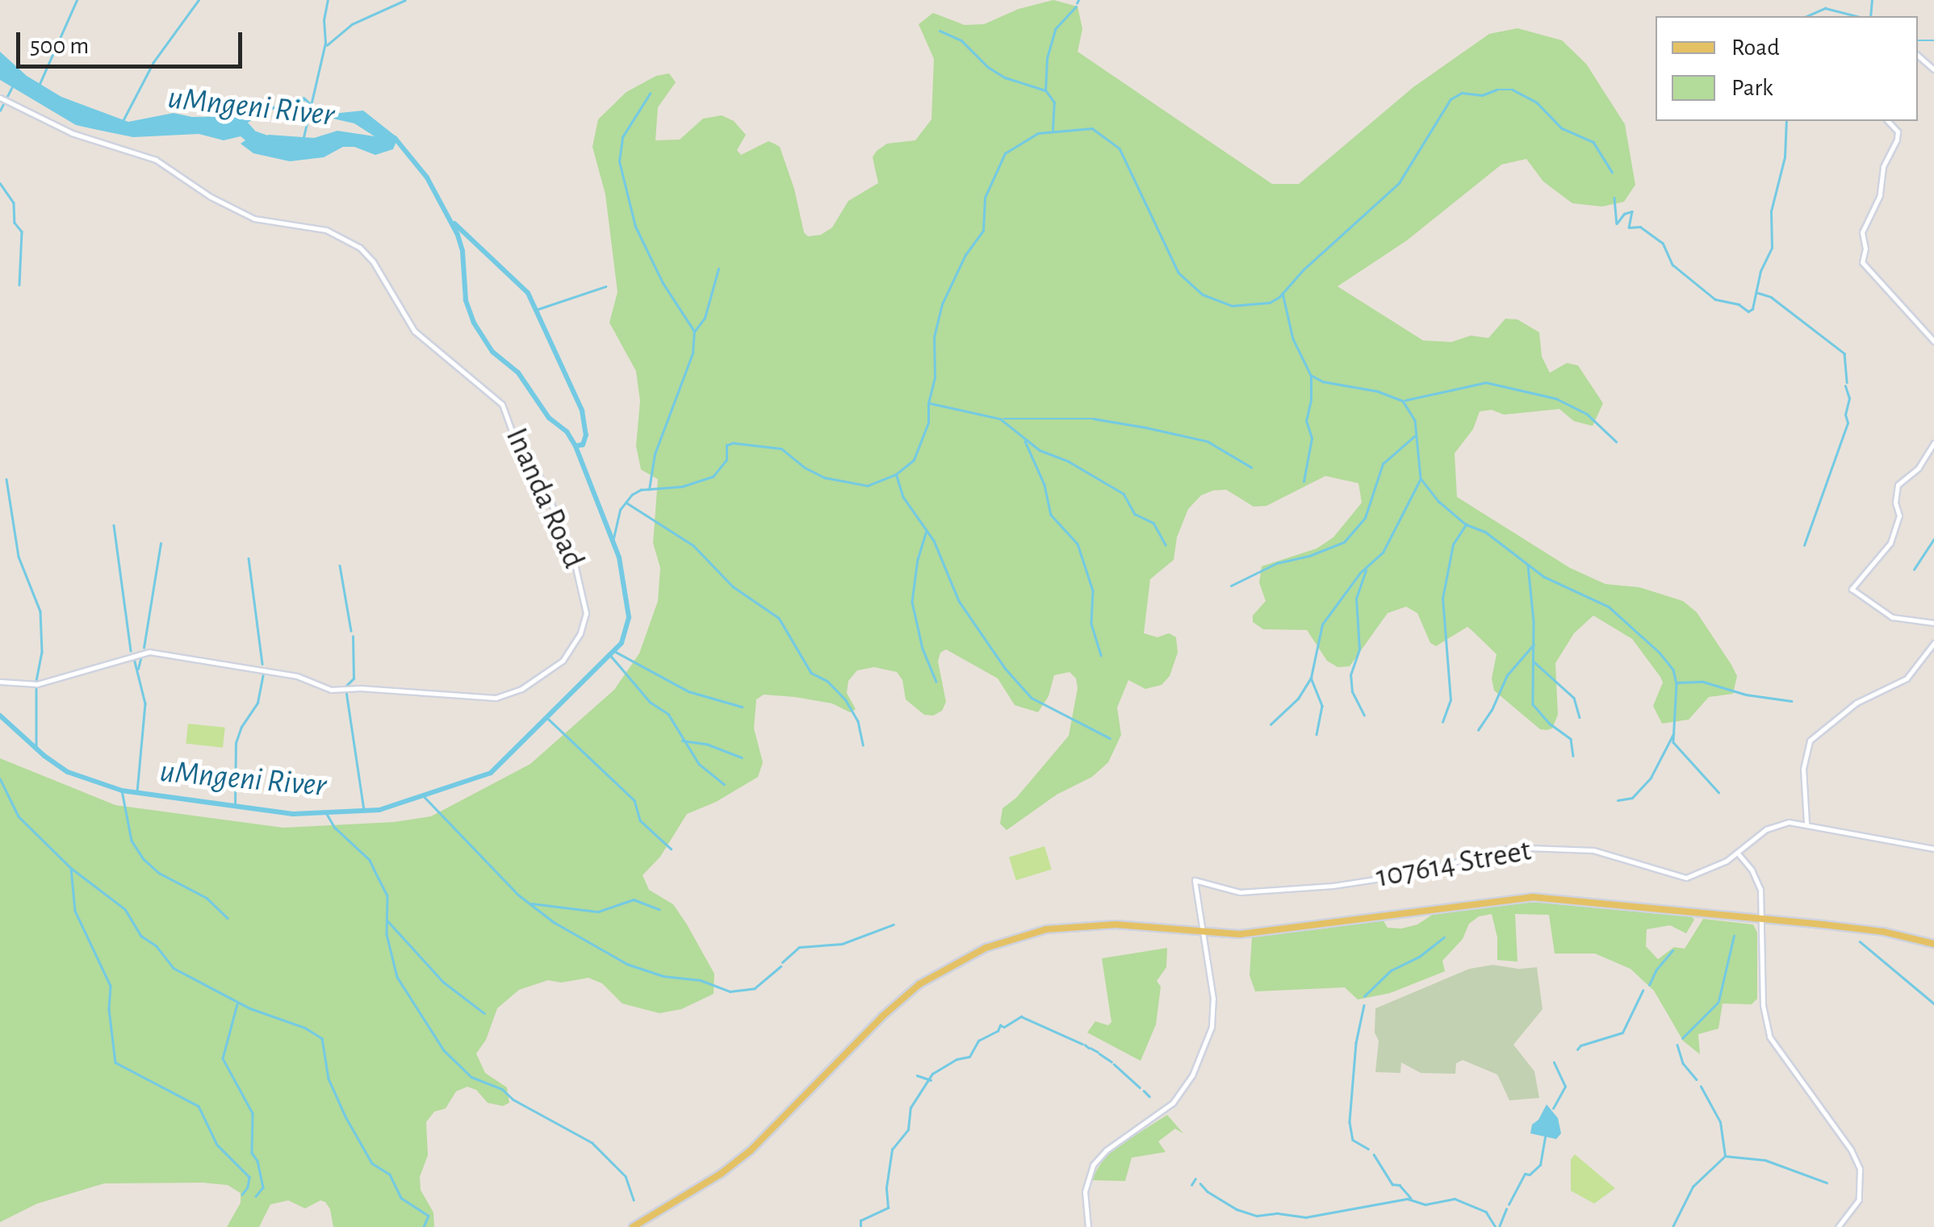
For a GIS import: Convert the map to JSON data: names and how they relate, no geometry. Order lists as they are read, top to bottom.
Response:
{
  "streets": {
    "street": ["Inanda Road", "107614 Street"]
  },
  "water": ["uMngeni River"],
  "legend": ["Road", "Park"],
  "scale_bar": "500 m"
}
